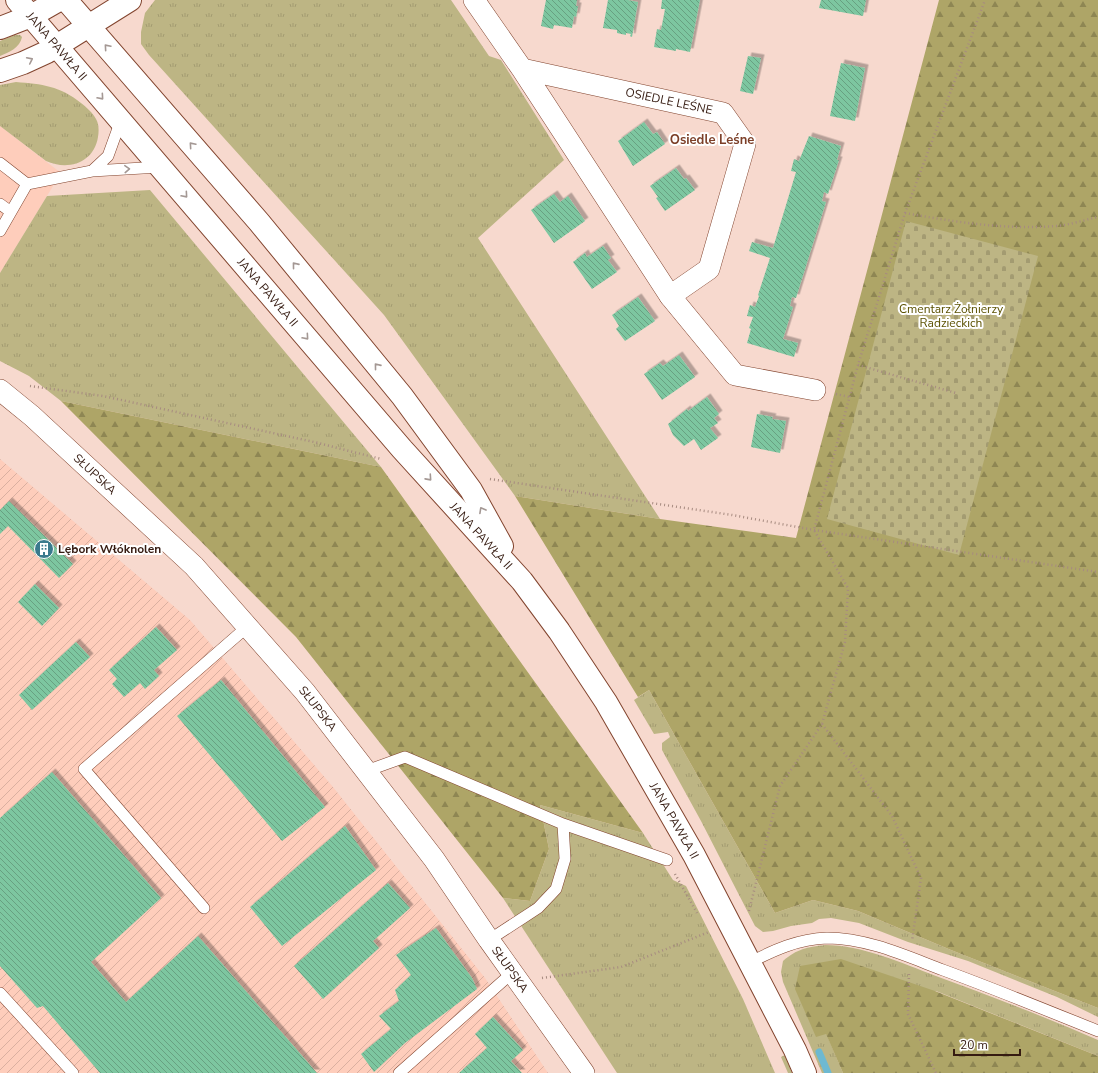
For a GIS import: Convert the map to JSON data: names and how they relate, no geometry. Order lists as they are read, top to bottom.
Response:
{
  "streets": {
    "main road": ["JANA PAWŁA II"],
    "street": ["OSIEDLE LEŚNE", "SŁUPSKA"]
  },
  "districts": ["Osiedle Leśne"],
  "parks": ["Cmentarz Żołnierzy Radzieckich"],
  "places": {
    "building": ["Lębork Włóknolen"]
  },
  "scale_bar": "20 m"
}
